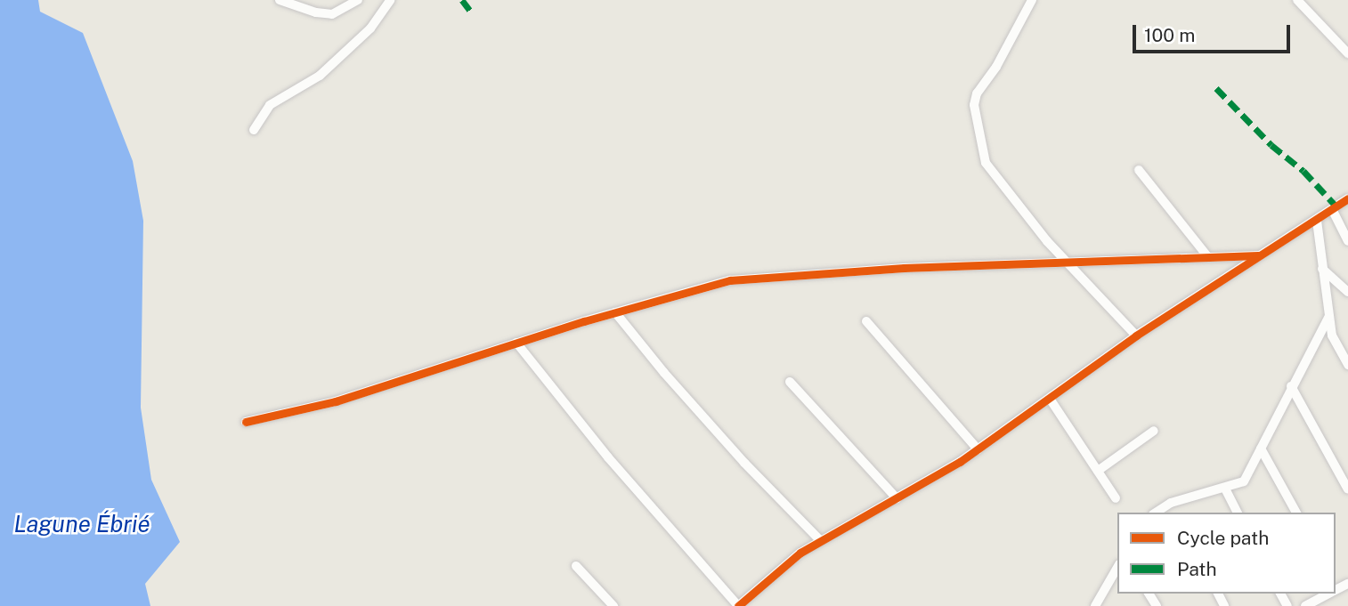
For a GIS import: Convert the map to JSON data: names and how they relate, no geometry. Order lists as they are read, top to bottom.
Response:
{
  "water": ["Lagune Ébrié"],
  "legend": ["Cycle path", "Path"],
  "scale_bar": "100 m"
}
